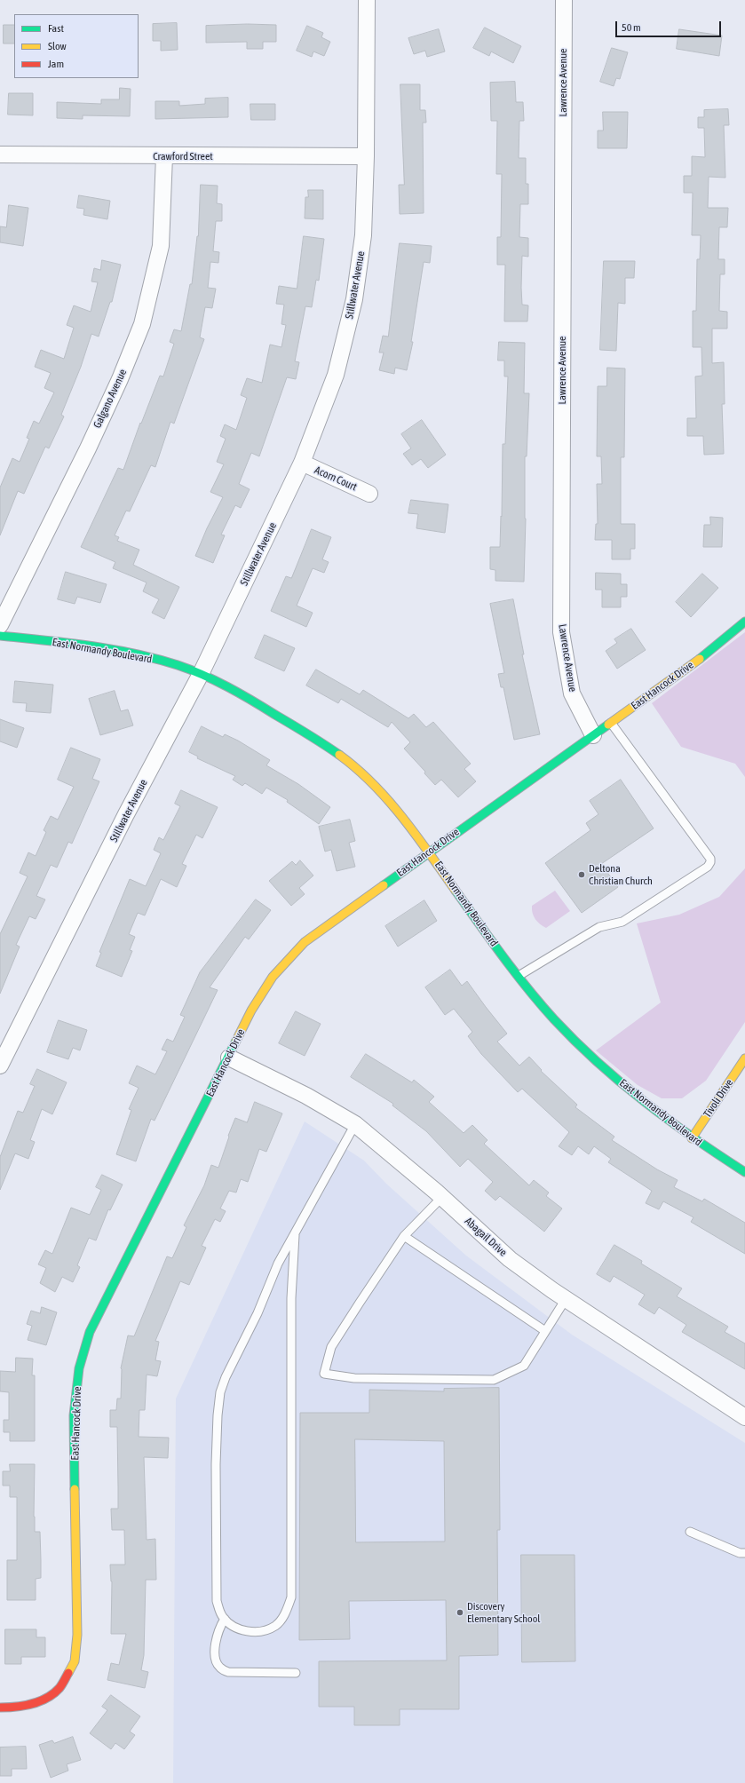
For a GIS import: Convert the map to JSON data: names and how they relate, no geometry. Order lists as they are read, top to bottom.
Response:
{
  "streets": {
    "street": [
      "Lawrence Avenue",
      "Crawford Street",
      "Stillwater Avenue",
      "Galgano Avenue",
      "Acorn Court",
      "East Normandy Boulevard",
      "East Hancock Drive",
      "Tivoli Drive",
      "Abagail Drive"
    ]
  },
  "crossings": [
    ["Lawrence Avenue", "East Hancock Drive"],
    ["Crawford Street", "Stillwater Avenue"],
    ["Crawford Street", "Galgano Avenue"],
    ["Stillwater Avenue", "Acorn Court"],
    ["Stillwater Avenue", "East Normandy Boulevard"],
    ["East Normandy Boulevard", "East Hancock Drive"],
    ["East Normandy Boulevard", "Tivoli Drive"],
    ["East Hancock Drive", "Abagail Drive"]
  ],
  "places": ["Deltona Christian Church", "Discovery Elementary School"],
  "legend": ["Fast", "Slow", "Jam"],
  "scale_bar": "50 m"
}
